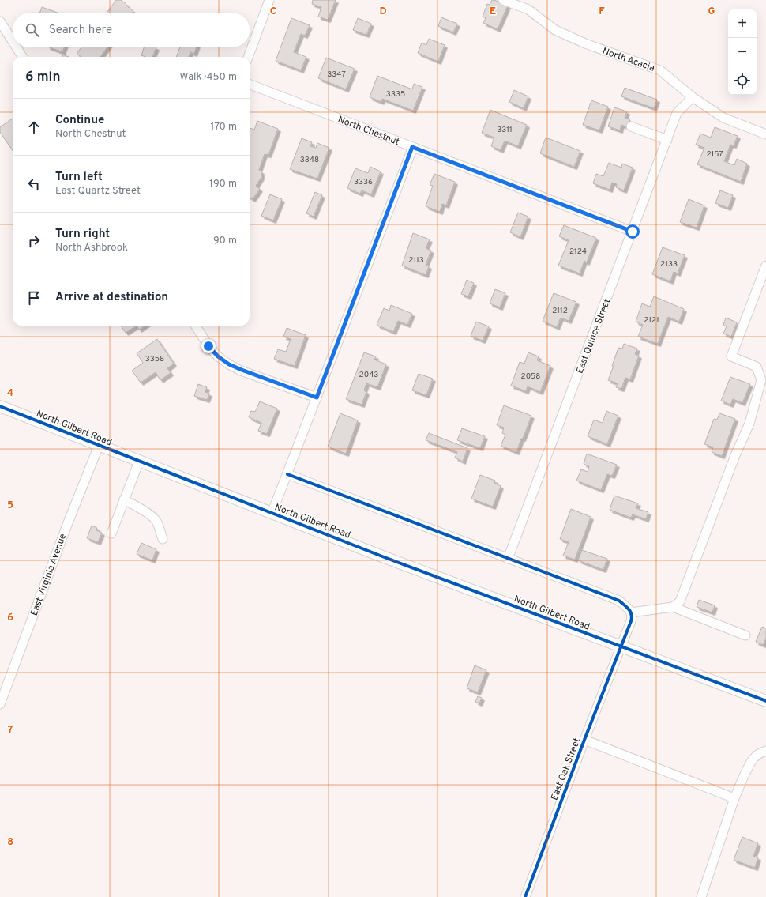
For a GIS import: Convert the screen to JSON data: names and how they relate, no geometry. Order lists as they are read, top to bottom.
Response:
{
  "streets": {
    "main road": ["North Gilbert Road"],
    "street": [
      "North Acacia",
      "North Chestnut",
      "East Quince Street",
      "East Virginia Avenue",
      "East Oak Street"
    ]
  },
  "crossings": [
    ["North Acacia", "East Quince Street"],
    ["North Chestnut", "East Quince Street"],
    ["North Gilbert Road", "East Virginia Avenue"],
    ["North Gilbert Road", "East Oak Street"]
  ],
  "house_numbers": [
    "3347",
    "3335",
    "3311",
    "2157",
    "3348",
    "3336",
    "2124",
    "2113",
    "2133",
    "2112",
    "2121",
    "3358",
    "2043",
    "2058"
  ],
  "page": {
    "map_buttons": ["+", "−"],
    "search": "Search here",
    "heading": ["6 min", "Walk · 450 m"],
    "list": [
      ["Continue", "North Chestnut", "170 m"],
      ["Turn left", "East Quartz Street", "190 m"],
      ["Turn right", "North Ashbrook", "90 m"],
      "Arrive at destination"
    ]
  },
  "grid": {
    "columns": [
      "C",
      "D",
      "E",
      "F",
      "G"
    ],
    "rows": [
      "4",
      "5",
      "6",
      "7",
      "8"
    ]
  }
}
